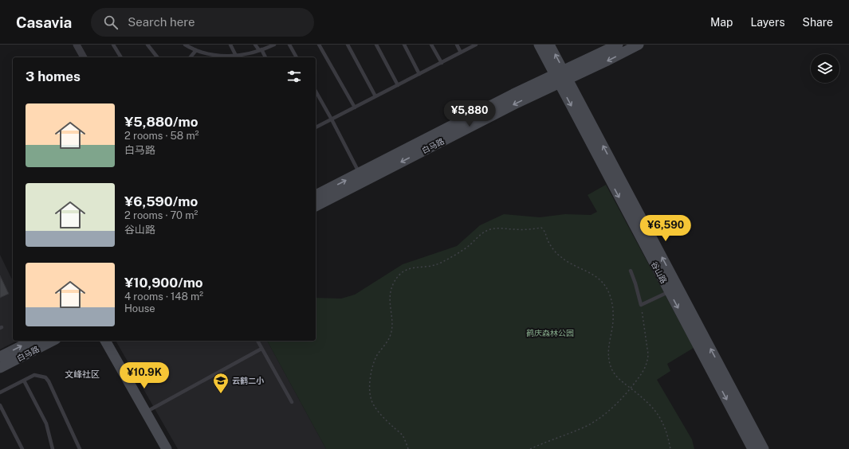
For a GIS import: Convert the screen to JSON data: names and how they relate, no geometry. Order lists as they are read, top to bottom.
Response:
{
  "streets": {
    "street": ["白马路", "谷山路"]
  },
  "crossings": [
    ["白马路", "谷山路"]
  ],
  "districts": ["文峰社区"],
  "parks": ["鹤庆森林公园"],
  "places": {
    "school or university": ["云鹤二小"]
  },
  "page": {
    "header": "Casavia",
    "search": "Search here",
    "nav": ["Map", "Layers", "Share"],
    "heading": "3 homes",
    "list": [
      {
        "name": "¥5,880/mo",
        "note": "2 rooms · 58 m² · 白马路"
      },
      {
        "name": "¥6,590/mo",
        "note": "2 rooms · 70 m² · 谷山路"
      },
      {
        "name": "¥10,900/mo",
        "note": "4 rooms · 148 m² · House"
      }
    ],
    "price": ["¥5,880", "¥6,590", "¥10.9K"]
  }
}
